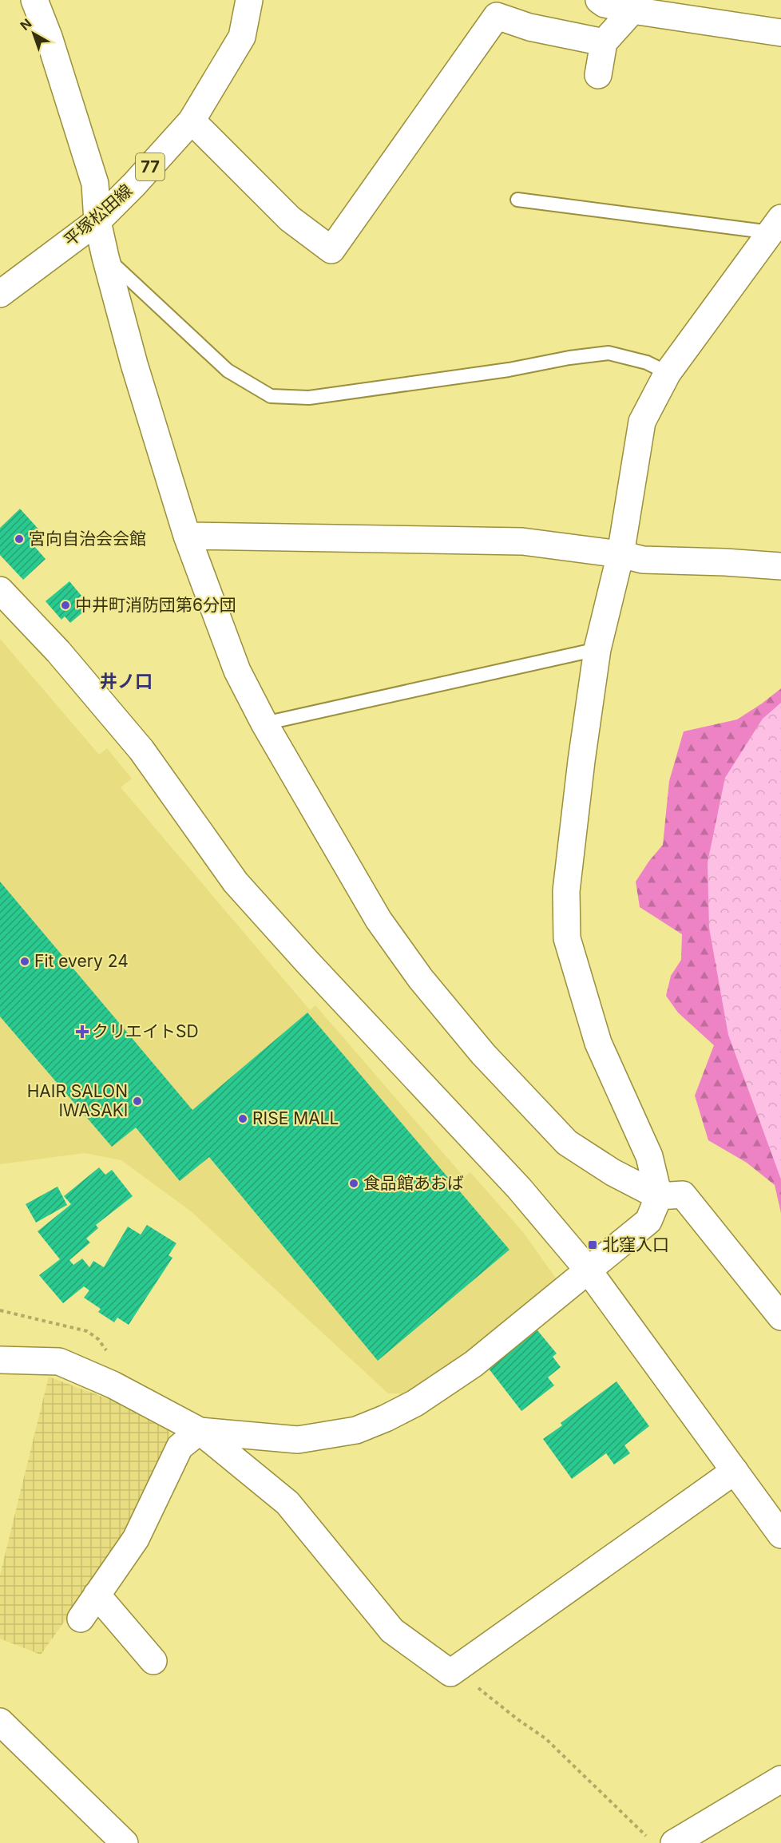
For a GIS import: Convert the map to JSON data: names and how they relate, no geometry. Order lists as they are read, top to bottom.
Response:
{
  "streets": {
    "street": ["77", "平塚松田線"]
  },
  "districts": ["井ノ口"],
  "places": {
    "other": [
      "宮向自治会会館",
      "中井町消防団第6分団",
      "Fit every 24",
      "HAIR SALON lWASAKl",
      "RISE MALL",
      "食品館あおば"
    ],
    "health": ["クリエイトSD"],
    "transit": ["北窪入口"]
  },
  "north": "top left"
}
